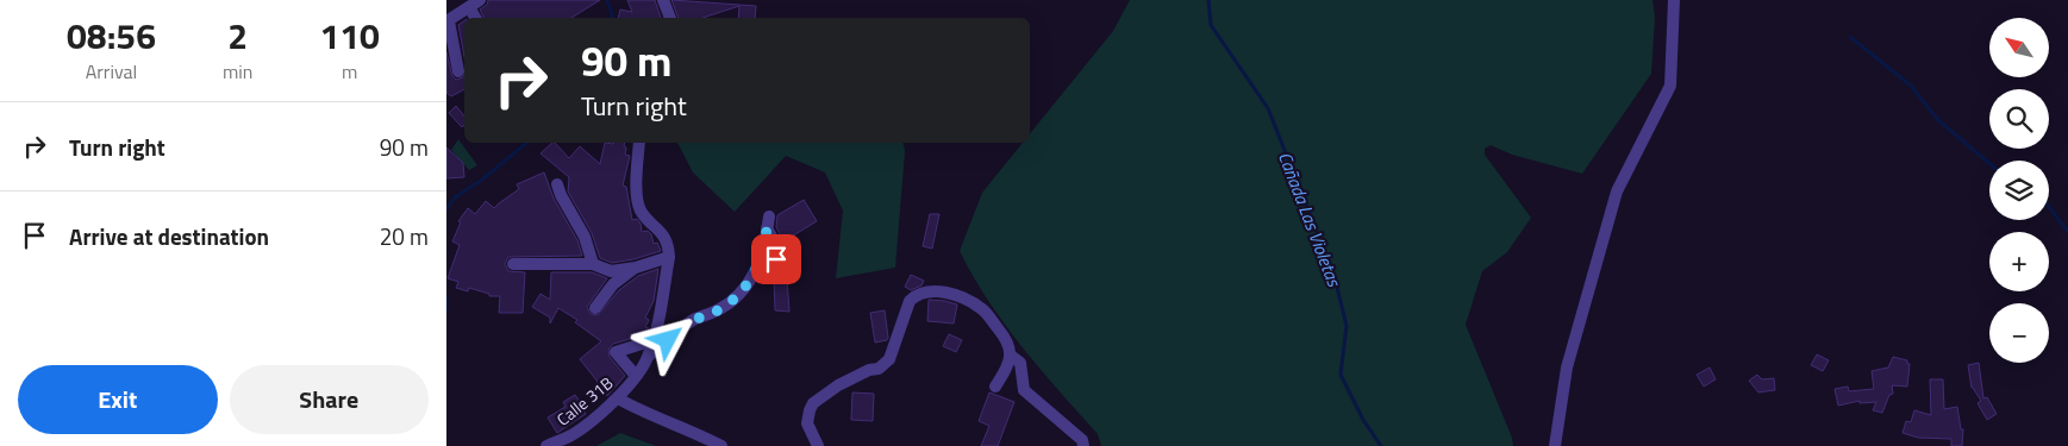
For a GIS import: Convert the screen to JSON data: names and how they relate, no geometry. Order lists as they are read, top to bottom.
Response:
{
  "streets": {
    "street": ["Calle 31B"]
  },
  "water": ["Cañada Las Violetas"],
  "north": "top left",
  "page": {
    "eta": [
      "08:56",
      "Arrival",
      "2",
      "min",
      "110",
      "m"
    ],
    "map_buttons": ["+", "−"],
    "turn": ["90 m", "Turn right"],
    "list": [
      {
        "name": "Turn right",
        "value": "90 m"
      },
      {
        "name": "Arrive at destination",
        "value": "20 m"
      }
    ],
    "buttons": ["Exit", "Share"]
  }
}
